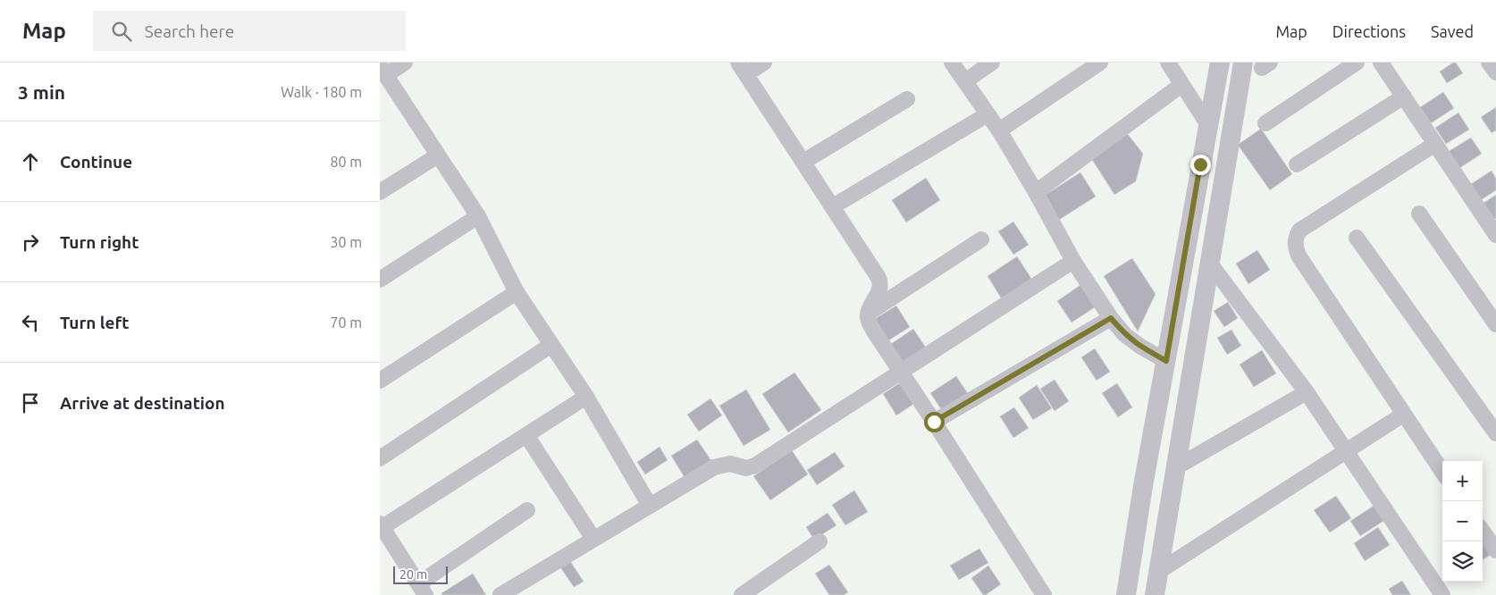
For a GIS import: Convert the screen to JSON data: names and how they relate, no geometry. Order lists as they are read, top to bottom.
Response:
{
  "scale_bar": "20 m",
  "page": {
    "header": "Map",
    "search": "Search here",
    "nav": ["Map", "Directions", "Saved"],
    "heading": ["3 min", "Walk · 180 m"],
    "list": [
      ["Continue", "80 m"],
      ["Turn right", "30 m"],
      ["Turn left", "70 m"],
      "Arrive at destination"
    ],
    "map_buttons": ["+", "−"],
    "scale": "20 m"
  }
}
